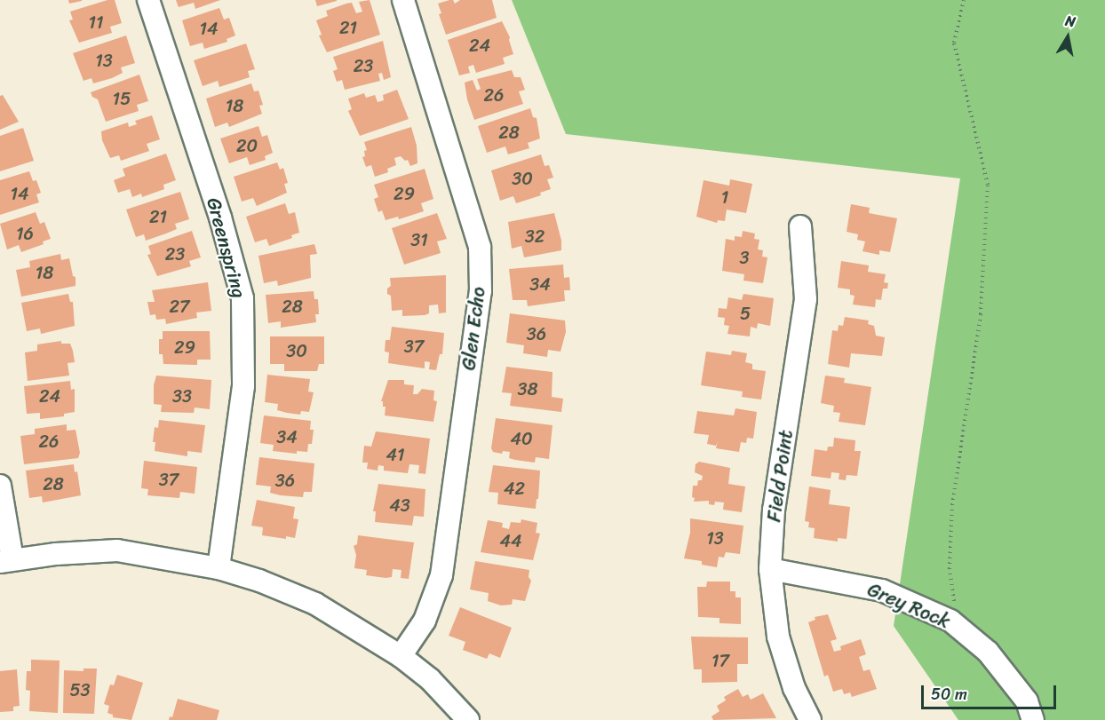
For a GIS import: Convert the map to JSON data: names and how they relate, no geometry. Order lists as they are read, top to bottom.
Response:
{
  "streets": {
    "street": [
      "Greenspring",
      "Glen Echo",
      "Field Point",
      "Grey Rock"
    ]
  },
  "crossings": [
    ["Field Point", "Grey Rock"]
  ],
  "house_numbers": [
    "11",
    "21",
    "14",
    "24",
    "13",
    "23",
    "26",
    "15",
    "18",
    "28",
    "20",
    "30",
    "14",
    "29",
    "1",
    "21",
    "16",
    "32",
    "31",
    "23",
    "3",
    "18",
    "34",
    "27",
    "28",
    "5",
    "36",
    "37",
    "29",
    "30",
    "38",
    "24",
    "33",
    "34",
    "40",
    "26",
    "41",
    "37",
    "36",
    "28",
    "42",
    "43",
    "13",
    "44",
    "17",
    "53"
  ],
  "scale_bar": "50 m",
  "north": "top"
}
